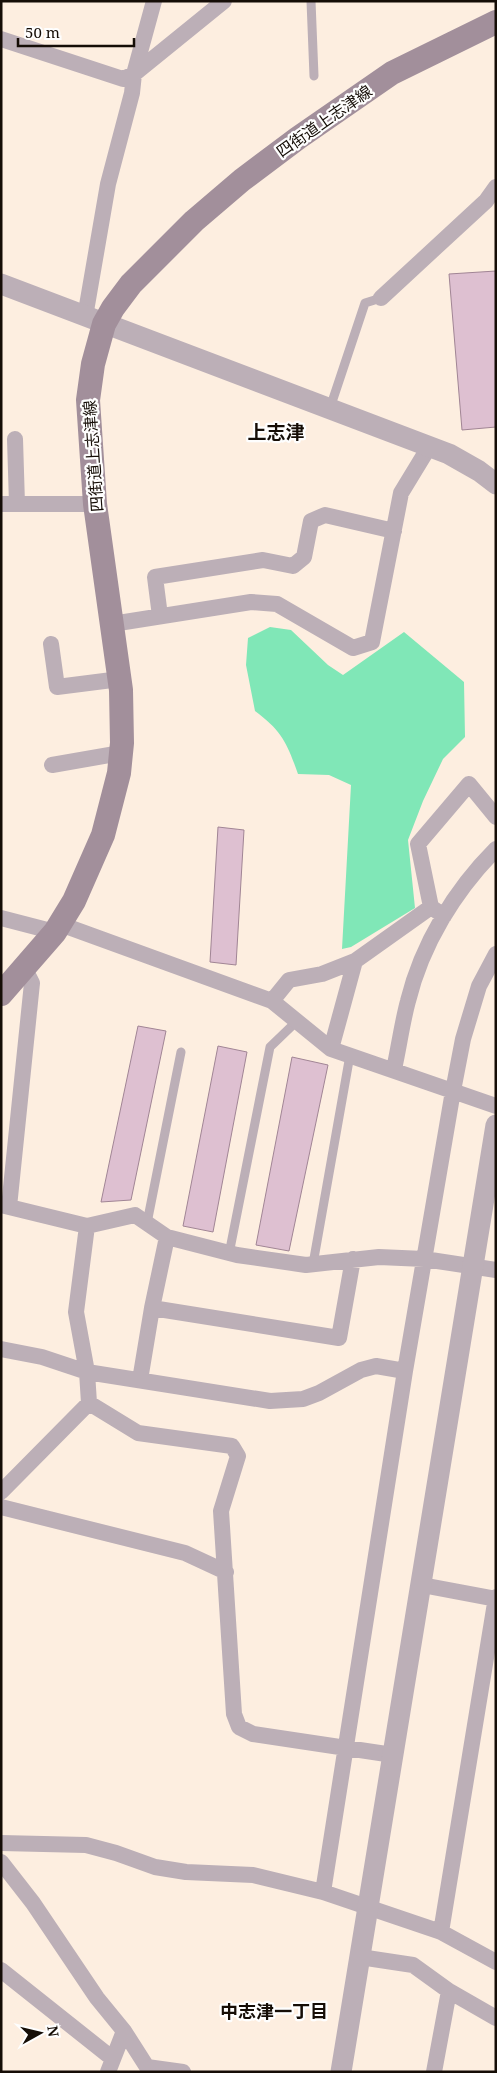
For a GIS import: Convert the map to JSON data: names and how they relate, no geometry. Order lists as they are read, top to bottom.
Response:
{
  "streets": {
    "main road": ["四街道上志津線"]
  },
  "districts": ["上志津", "中志津一丁目"],
  "scale_bar": "50 m",
  "north": "right"
}
